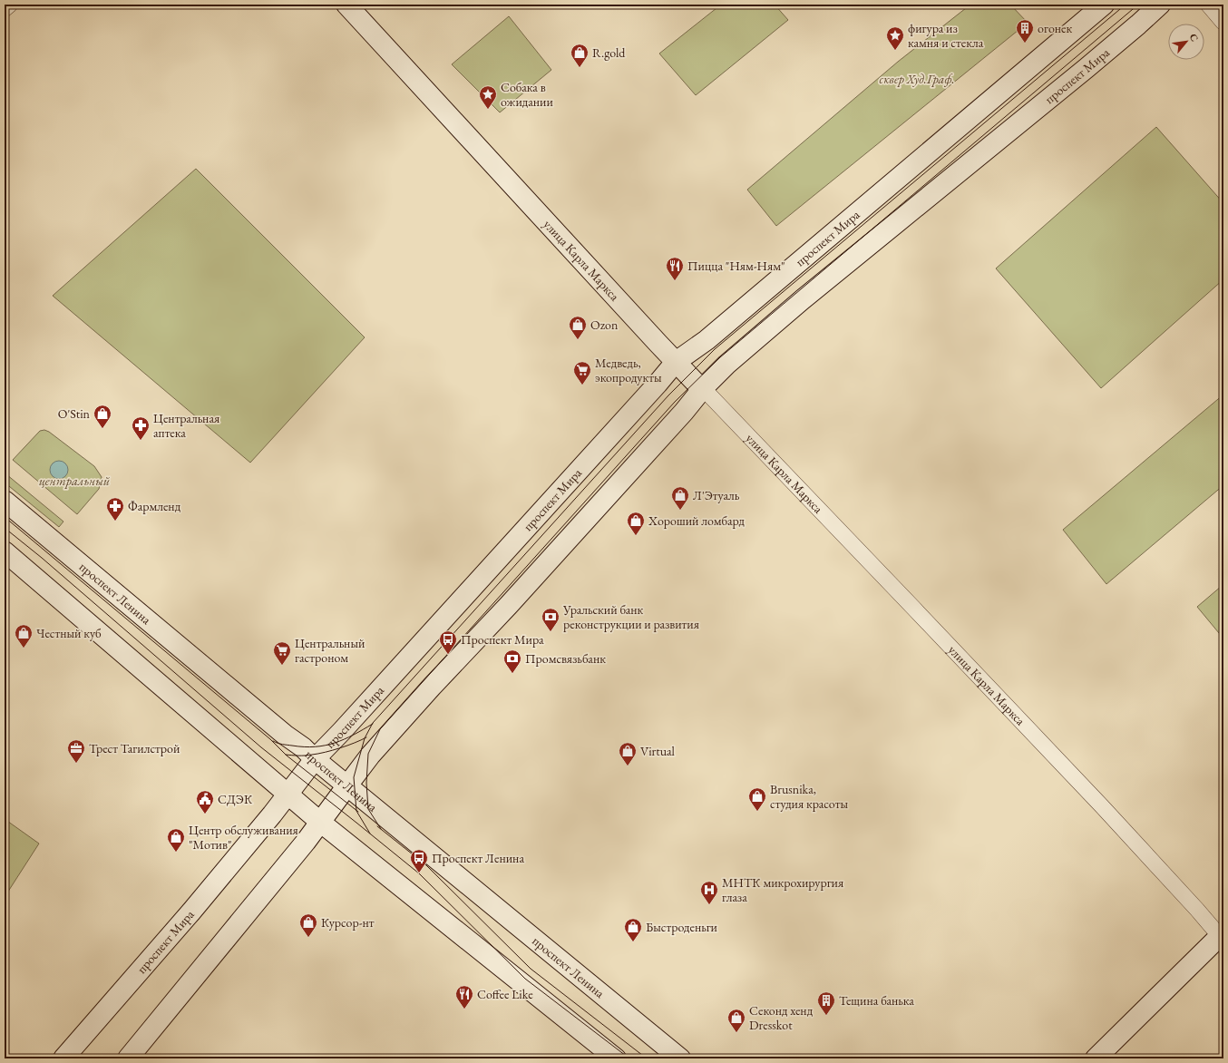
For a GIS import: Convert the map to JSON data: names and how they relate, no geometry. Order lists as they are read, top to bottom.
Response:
{
  "streets": {
    "main road": ["проспект Мира", "улица Карла Маркса", "проспект Ленина"]
  },
  "crossings": [
    ["проспект Мира", "улица Карла Маркса"],
    ["проспект Мира", "проспект Ленина"]
  ],
  "parks": ["сквер Худ.Граф.", "центральный"],
  "places": {
    "building": ["огонек", "Тещина банька"],
    "place": ["фигура из камня и стекла", "Собака в ожидании"],
    "shop": [
      "R.gold",
      "Ozon",
      "O'Stin",
      "Л'Этуаль",
      "Хороший ломбард",
      "Честный куб",
      "Virtual",
      "Brusnika, студия красоты",
      "Центр обслуживания \"Мотив\"",
      "Курсор-нт",
      "Быстроденьги",
      "Секонд хенд Dresskot"
    ],
    "restaurant": ["Пицца \"Ням-Ням\"", "Coffee Like"],
    "supermarket": ["Медведь, экопродукты", "Центральный гастроном"],
    "pharmacy": ["Центральная аптека", "Фармленд"],
    "bank": ["Уральский банк реконструкции и развития", "Промсвязьбанк"],
    "bus stop": ["Проспект Мира", "Проспект Ленина"],
    "office": ["Трест Тагилстрой"],
    "public building": ["СДЭК"],
    "hospital": ["МНТК микрохирургия глаза"]
  },
  "north": "top right"
}
